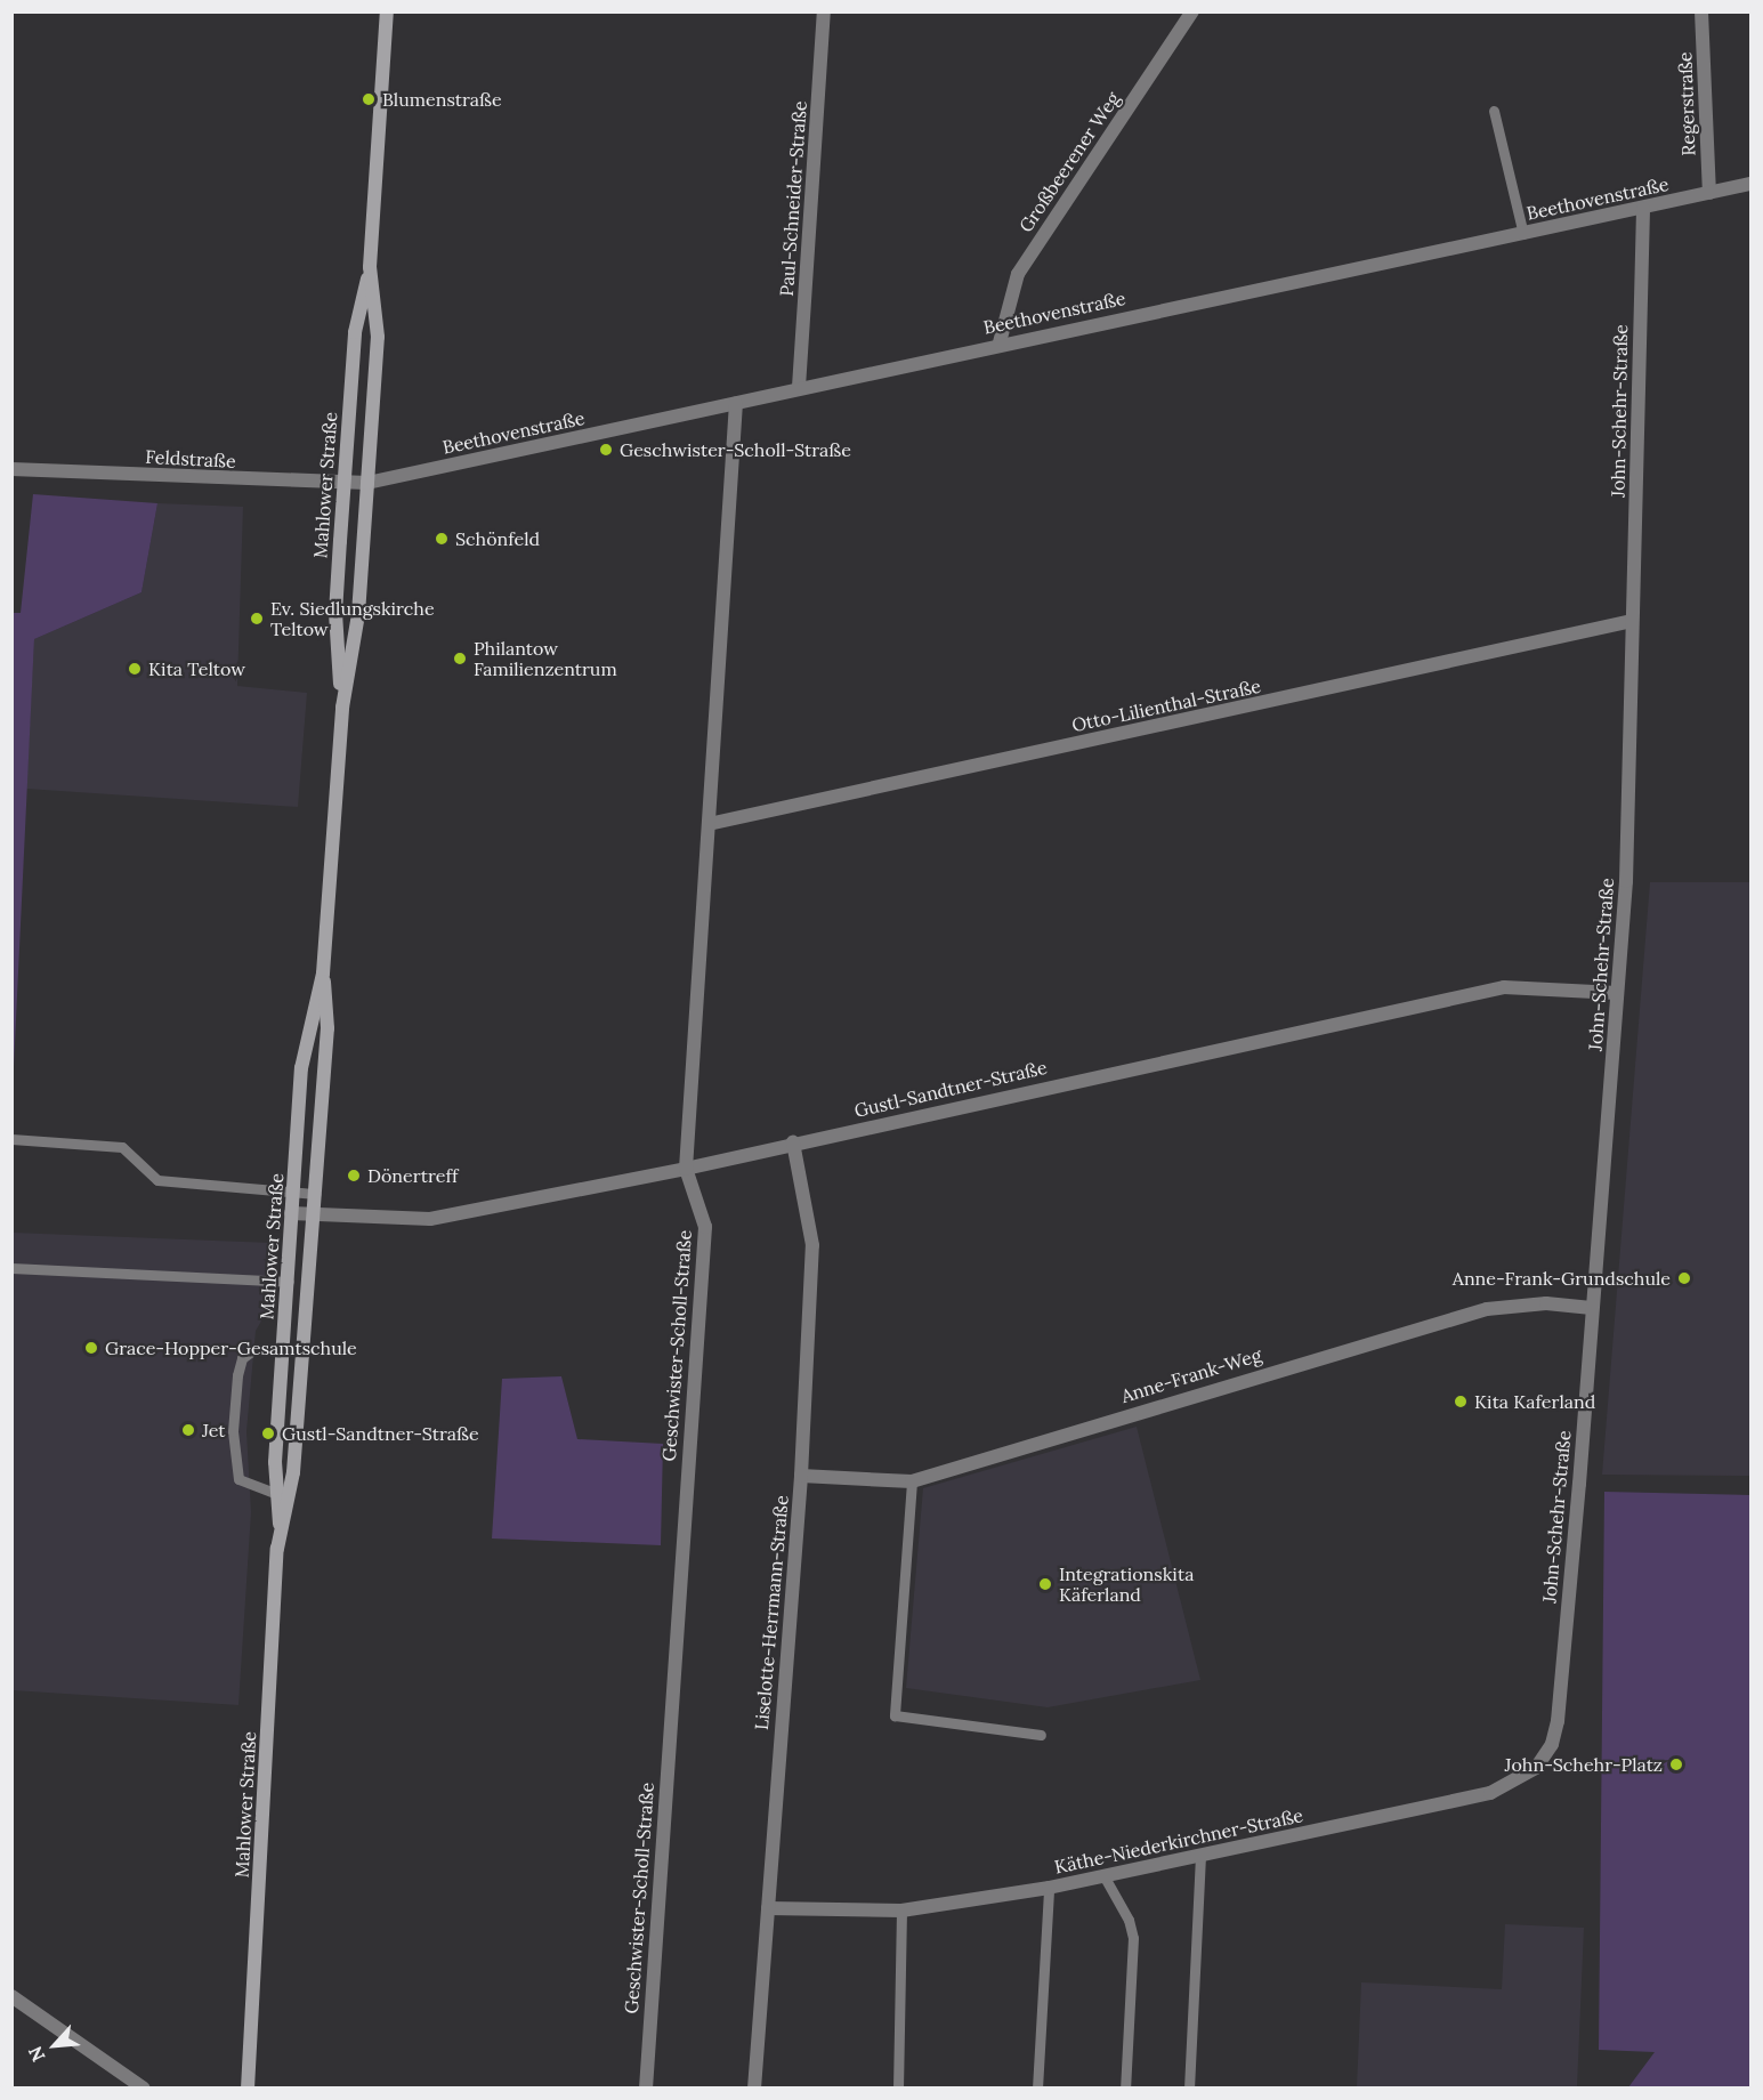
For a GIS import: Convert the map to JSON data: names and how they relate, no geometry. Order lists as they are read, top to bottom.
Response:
{
  "streets": {
    "main road": ["Mahlower Straße"],
    "street": [
      "Regerstraße",
      "Großbeerener Weg",
      "Paul-Schneider-Straße",
      "Beethovenstraße",
      "John-Schehr-Straße",
      "Feldstraße",
      "Otto-Lilienthal-Straße",
      "Gustl-Sandtner-Straße",
      "Geschwister-Scholl-Straße",
      "Anne-Frank-Weg",
      "Liselotte-Herrmann-Straße",
      "Käthe-Niederkirchner-Straße"
    ]
  },
  "crossings": [
    ["Regerstraße", "Beethovenstraße"],
    ["Großbeerener Weg", "Beethovenstraße"],
    ["Paul-Schneider-Straße", "Beethovenstraße"],
    ["Beethovenstraße", "John-Schehr-Straße"],
    ["Beethovenstraße", "Feldstraße"],
    ["Beethovenstraße", "Mahlower Straße"],
    ["Beethovenstraße", "Geschwister-Scholl-Straße"],
    ["John-Schehr-Straße", "Otto-Lilienthal-Straße"],
    ["John-Schehr-Straße", "Gustl-Sandtner-Straße"],
    ["John-Schehr-Straße", "Anne-Frank-Weg"],
    ["John-Schehr-Straße", "Käthe-Niederkirchner-Straße"],
    ["Feldstraße", "Mahlower Straße"],
    ["Mahlower Straße", "Gustl-Sandtner-Straße"],
    ["Otto-Lilienthal-Straße", "Geschwister-Scholl-Straße"],
    ["Gustl-Sandtner-Straße", "Geschwister-Scholl-Straße"],
    ["Gustl-Sandtner-Straße", "Liselotte-Herrmann-Straße"],
    ["Anne-Frank-Weg", "Liselotte-Herrmann-Straße"],
    ["Liselotte-Herrmann-Straße", "Käthe-Niederkirchner-Straße"]
  ],
  "places": [
    "Blumenstraße",
    "Geschwister-Scholl-Straße",
    "Schönfeld",
    "Ev. Siedlungskirche Teltow",
    "Philantow Familienzentrum",
    "Kita Teltow",
    "Dönertreff",
    "Anne-Frank-Grundschule",
    "Grace-Hopper-Gesamtschule",
    "Kita Kaferland",
    "Jet",
    "Gustl-Sandtner-Straße",
    "Integrationskita Käferland",
    "John-Schehr-Platz"
  ],
  "north": "bottom left"
}
